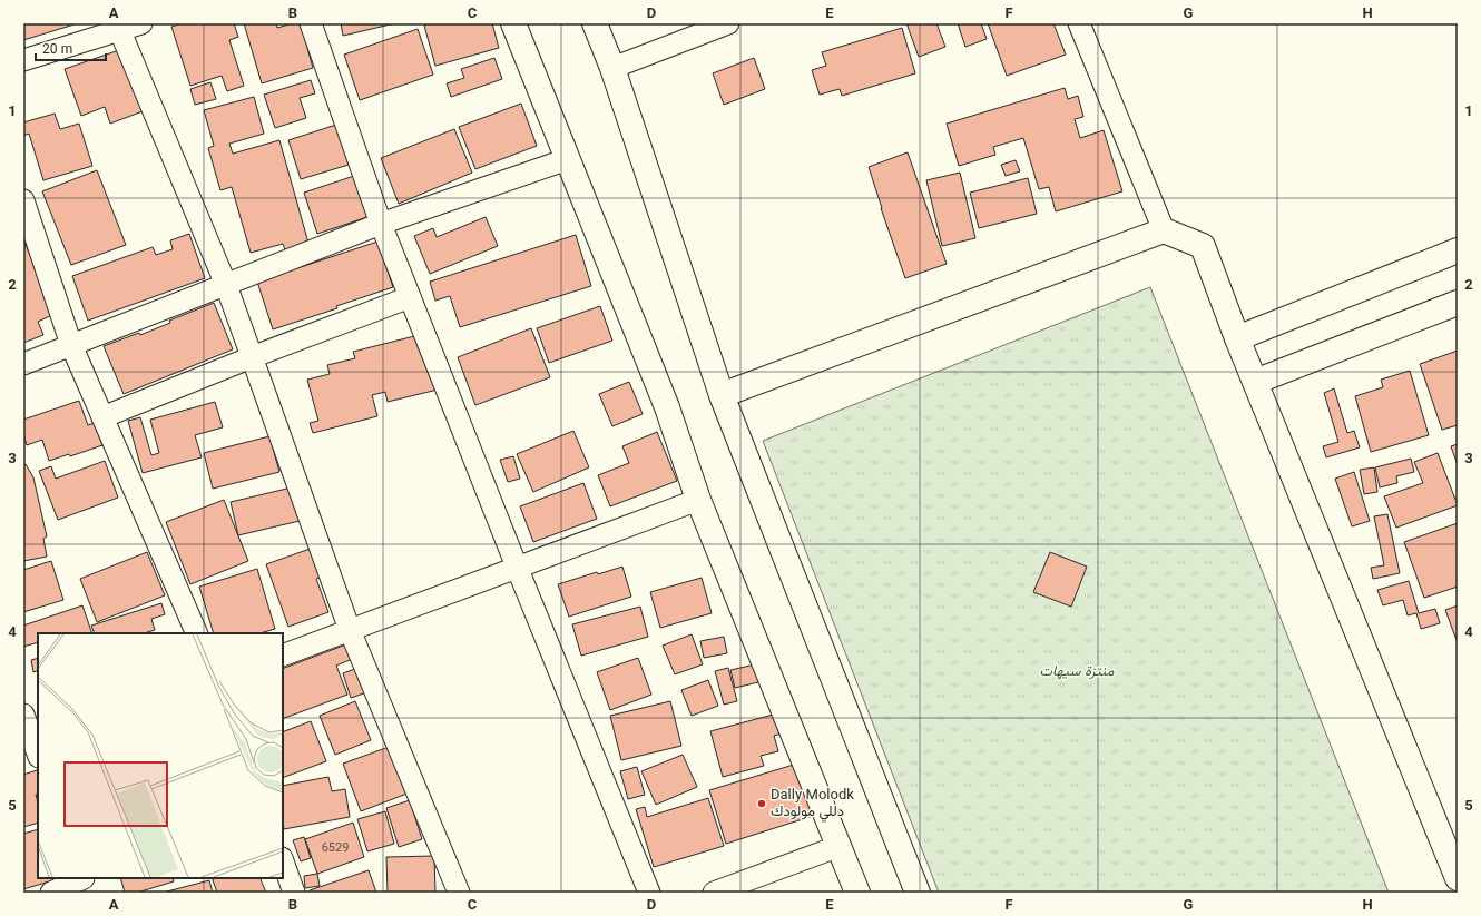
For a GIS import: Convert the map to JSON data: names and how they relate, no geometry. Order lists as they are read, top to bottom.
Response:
{
  "parks": ["منتزة سيهات"],
  "places": ["Dally Molodk دللي مولودك"],
  "house_numbers": ["6529"],
  "scale_bar": "20 m",
  "grid": {
    "columns": [
      "A",
      "B",
      "C",
      "D",
      "E",
      "F",
      "G",
      "H"
    ],
    "rows": [
      "1",
      "2",
      "3",
      "4",
      "5"
    ]
  }
}
